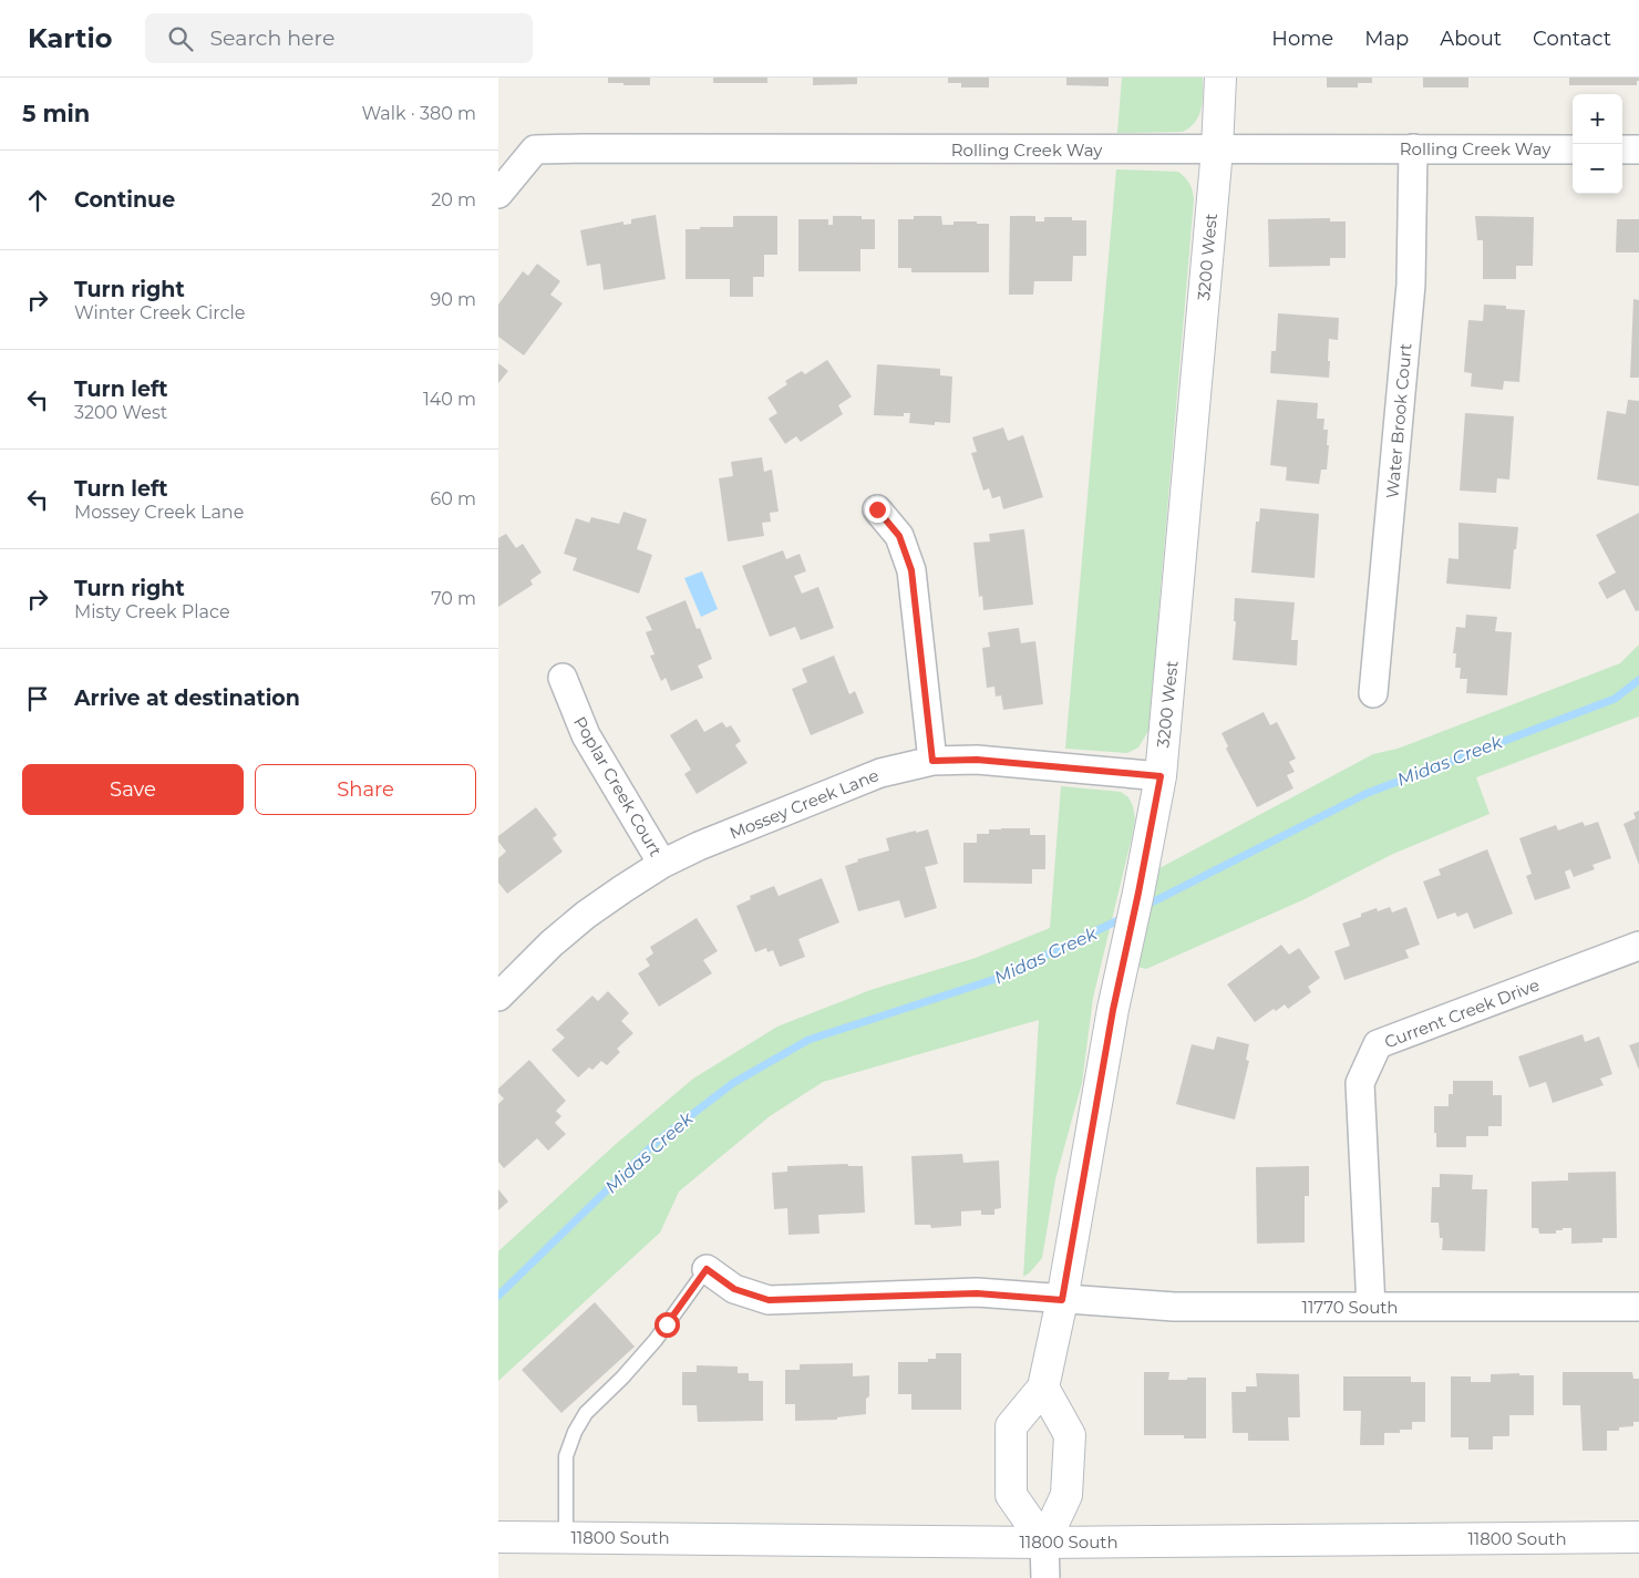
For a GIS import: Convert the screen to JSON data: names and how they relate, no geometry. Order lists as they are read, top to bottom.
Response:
{
  "streets": {
    "street": [
      "Rolling Creek Way",
      "3200 West",
      "Water Brook Court",
      "Poplar Creek Court",
      "Mossey Creek Lane",
      "Current Creek Drive",
      "11770 South",
      "11800 South"
    ]
  },
  "crossings": [
    ["Rolling Creek Way", "3200 West"],
    ["Rolling Creek Way", "Water Brook Court"],
    ["3200 West", "Mossey Creek Lane"],
    ["3200 West", "11770 South"],
    ["3200 West", "11800 South"],
    ["Poplar Creek Court", "Mossey Creek Lane"],
    ["Current Creek Drive", "11770 South"]
  ],
  "water": ["Midas Creek"],
  "page": {
    "header": "Kartio",
    "search": "Search here",
    "nav": [
      "Home",
      "Map",
      "About",
      "Contact"
    ],
    "heading": ["5 min", "Walk · 380 m"],
    "map_buttons": ["+", "−"],
    "list": [
      ["Continue", "20 m"],
      ["Turn right", "Winter Creek Circle", "90 m"],
      ["Turn left", "3200 West", "140 m"],
      ["Turn left", "Mossey Creek Lane", "60 m"],
      ["Turn right", "Misty Creek Place", "70 m"],
      "Arrive at destination"
    ],
    "buttons": ["Save", "Share"]
  }
}
